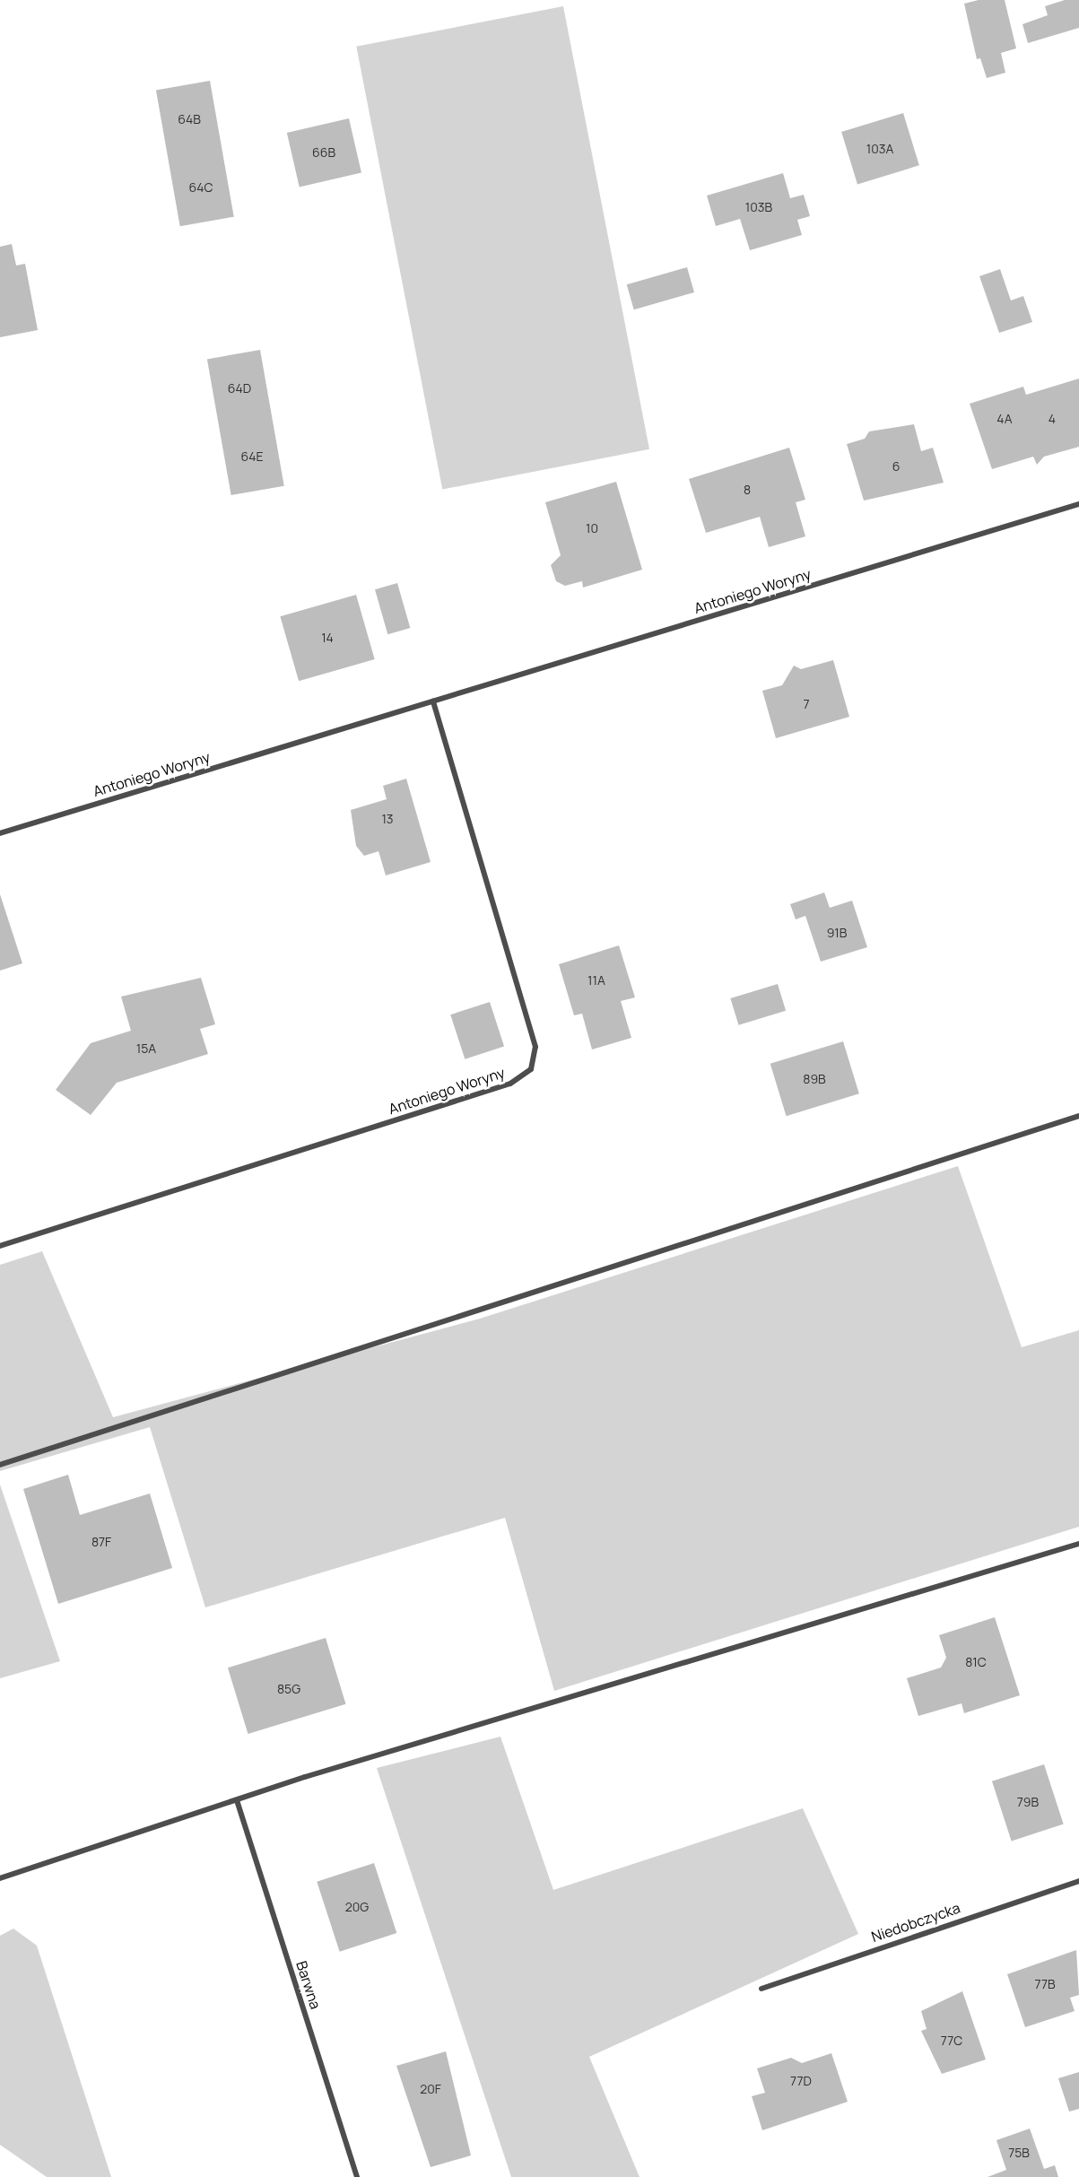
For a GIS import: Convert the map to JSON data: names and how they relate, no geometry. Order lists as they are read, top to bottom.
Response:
{
  "streets": {
    "street": ["Antoniego Woryny", "Niedobczycka", "Barwna"]
  },
  "house_numbers": [
    "64B",
    "103A",
    "66B",
    "64C",
    "103B",
    "64D",
    "4A",
    "4",
    "64E",
    "6",
    "8",
    "10",
    "14",
    "7",
    "13",
    "91B",
    "11A",
    "15A",
    "89B",
    "87F",
    "81C",
    "85G",
    "79B",
    "20G",
    "77B",
    "77C",
    "77D",
    "20F",
    "75B"
  ]
}
